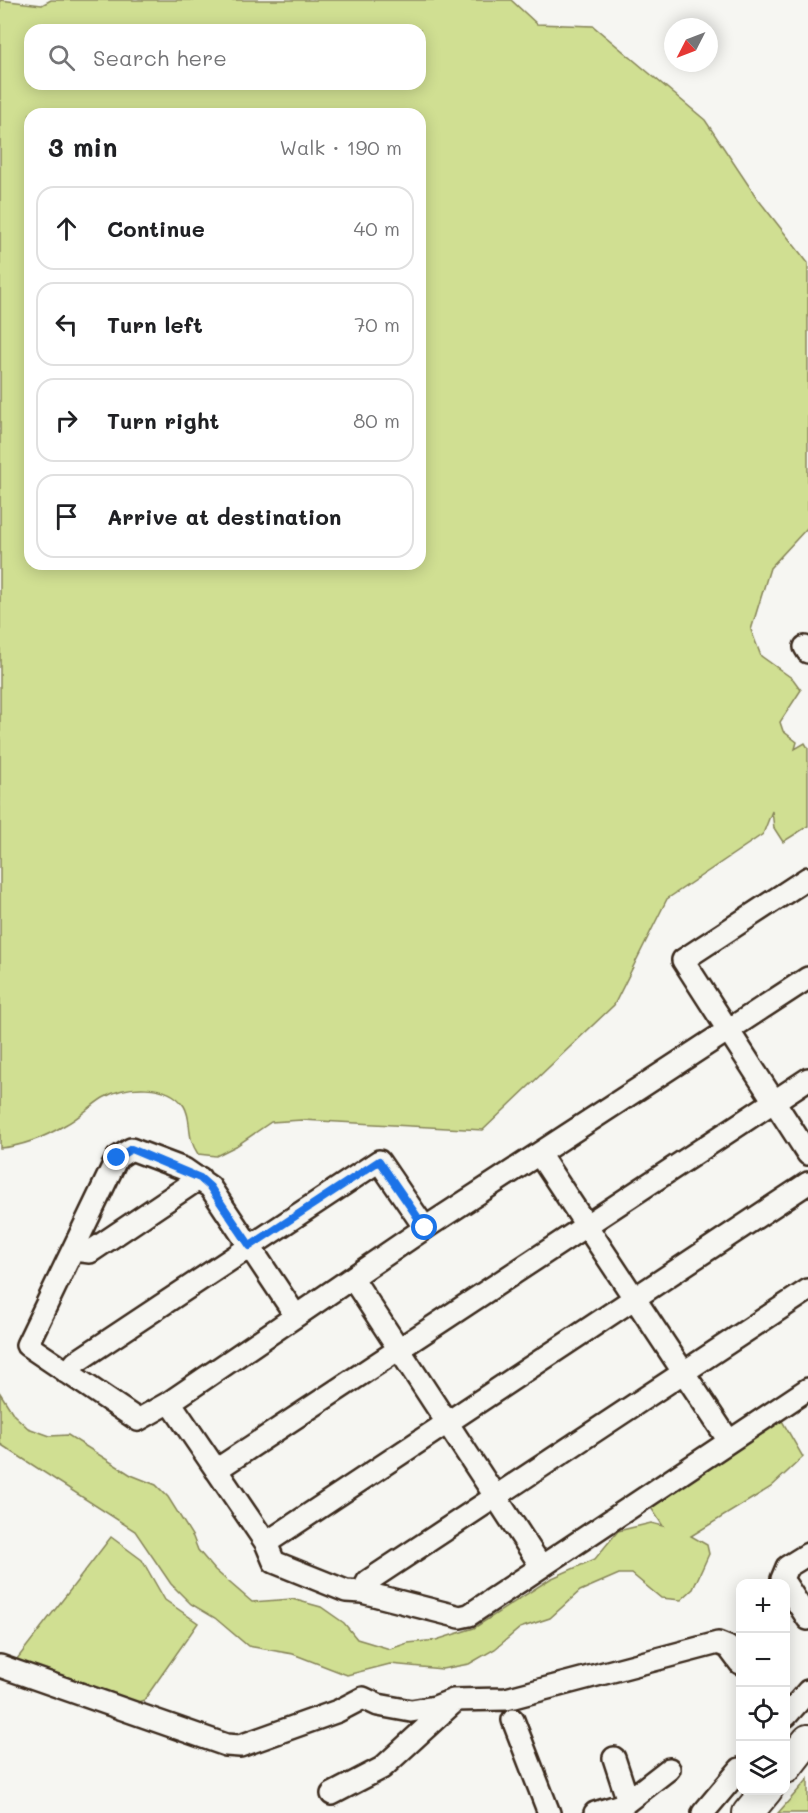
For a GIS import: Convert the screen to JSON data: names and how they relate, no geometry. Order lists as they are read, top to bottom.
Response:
{
  "north": "bottom left",
  "page": {
    "search": "Search here",
    "heading": ["3 min", "Walk · 190 m"],
    "list": [
      ["Continue", "40 m"],
      ["Turn left", "70 m"],
      ["Turn right", "80 m"],
      "Arrive at destination"
    ],
    "map_buttons": ["+", "−"]
  }
}
